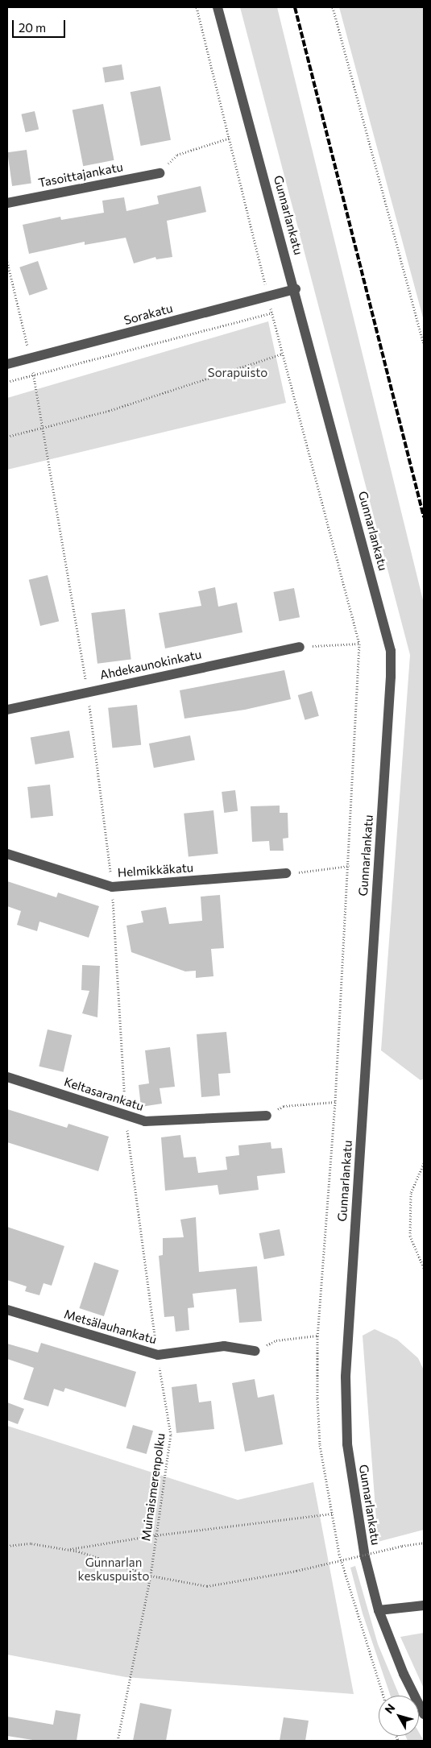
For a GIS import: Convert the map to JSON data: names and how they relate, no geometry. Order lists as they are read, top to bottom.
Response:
{
  "streets": {
    "street": [
      "Tasoittajankatu",
      "Gunnarlankatu",
      "Sorakatu",
      "Ahdekaunokinkatu",
      "Helmikkäkatu",
      "Keltasarankatu",
      "Metsälauhankatu"
    ],
    "path": ["Muinaismerenpolku"]
  },
  "crossings": [
    ["Gunnarlankatu", "Sorakatu"],
    ["Sorakatu", "Muinaismerenpolku"],
    ["Ahdekaunokinkatu", "Muinaismerenpolku"],
    ["Helmikkäkatu", "Muinaismerenpolku"],
    ["Keltasarankatu", "Muinaismerenpolku"],
    ["Metsälauhankatu", "Muinaismerenpolku"]
  ],
  "parks": ["Sorapuisto", "Gunnarlan keskuspuisto"],
  "scale_bar": "20 m",
  "north": "top left"
}
